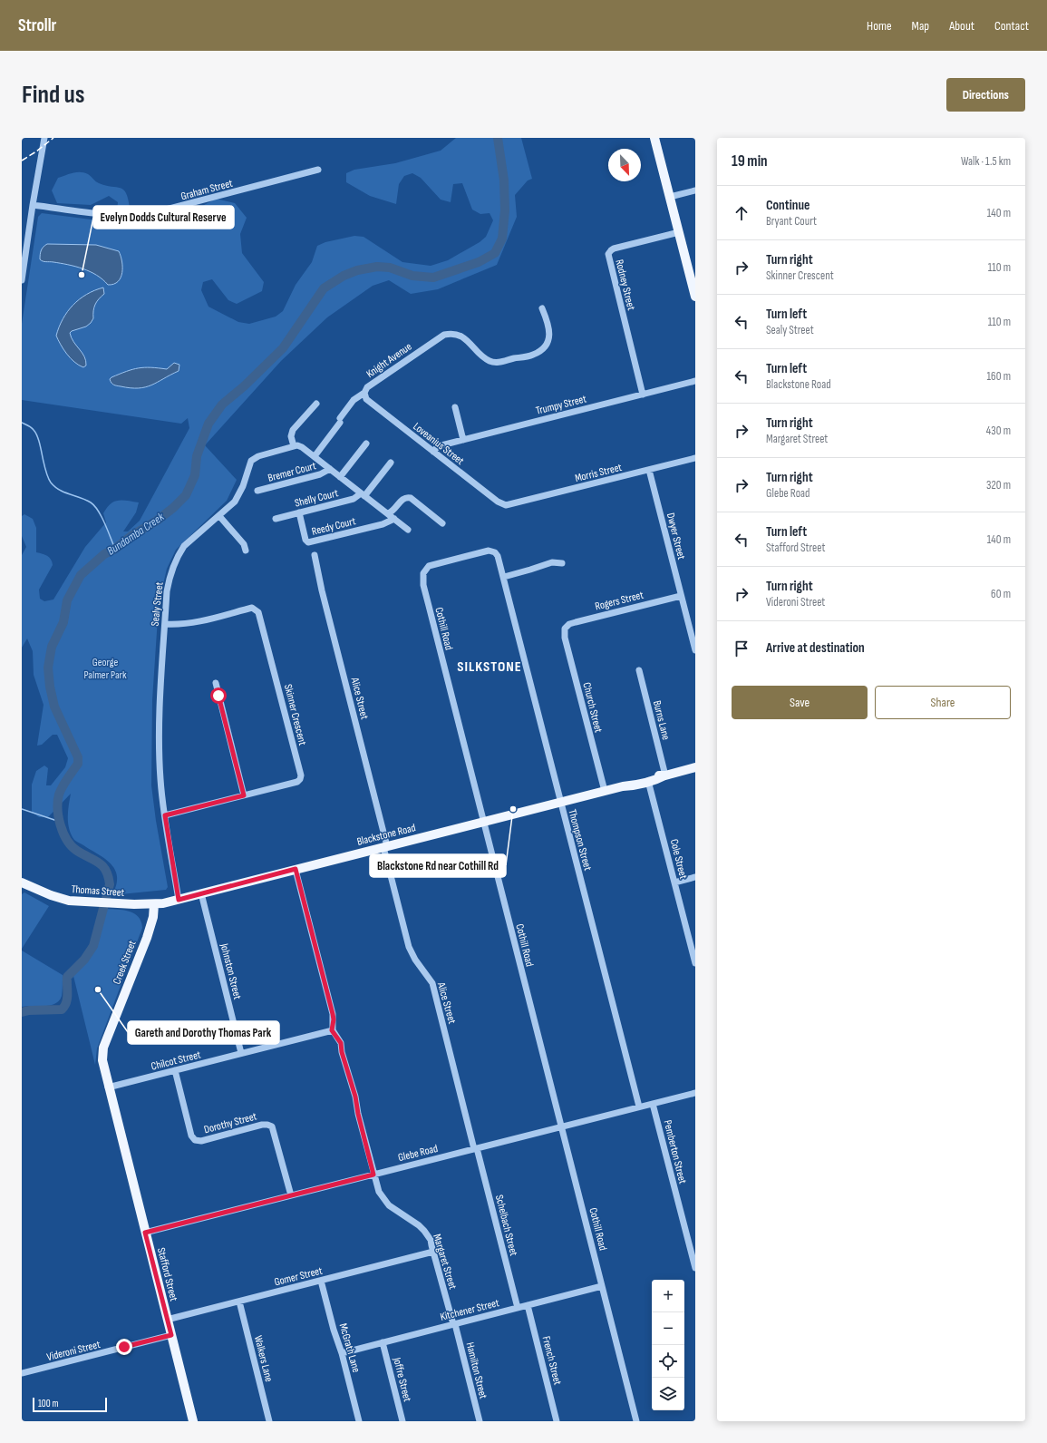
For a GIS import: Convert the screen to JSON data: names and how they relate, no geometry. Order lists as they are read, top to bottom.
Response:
{
  "streets": {
    "main road": [
      "Blackstone Road",
      "Thomas Street",
      "Creek Street",
      "Stafford Street"
    ],
    "street": [
      "Graham Street",
      "Rodney Street",
      "Knight Avenue",
      "Trumpy Street",
      "Loveanius Street",
      "Bremer Court",
      "Morris Street",
      "Shelly Court",
      "Reedy Court",
      "Dwyer Street",
      "Rogers Street",
      "Sealy Street",
      "Cothill Road",
      "Alice Street",
      "Church Street",
      "Skinner Crescent",
      "Burns Lane",
      "Thompson Street",
      "Cole Street",
      "Johnston Street",
      "Chilcot Street",
      "Dorothy Street",
      "Pemberton Street",
      "Glebe Road",
      "Schelbach Street",
      "Margaret Street",
      "Gomer Street",
      "Kitchener Street",
      "McGrath Lane",
      "Videroni Street",
      "Walkers Lane",
      "French Street",
      "Hamilton Street",
      "Joffre Street"
    ]
  },
  "crossings": [
    ["Rodney Street", "Trumpy Street"],
    ["Knight Avenue", "Loveanius Street"],
    ["Trumpy Street", "Loveanius Street"],
    ["Loveanius Street", "Morris Street"],
    ["Morris Street", "Dwyer Street"],
    ["Shelly Court", "Reedy Court"],
    ["Dwyer Street", "Rogers Street"],
    ["Rogers Street", "Church Street"],
    ["Sealy Street", "Skinner Crescent"],
    ["Sealy Street", "Blackstone Road"],
    ["Cothill Road", "Blackstone Road"],
    ["Cothill Road", "Thompson Street"],
    ["Cothill Road", "Glebe Road"],
    ["Cothill Road", "Kitchener Street"],
    ["Alice Street", "Blackstone Road"],
    ["Alice Street", "Glebe Road"],
    ["Alice Street", "Schelbach Street"],
    ["Church Street", "Blackstone Road"],
    ["Burns Lane", "Blackstone Road"],
    ["Blackstone Road", "Thompson Street"],
    ["Blackstone Road", "Cole Street"],
    ["Blackstone Road", "Thomas Street"],
    ["Blackstone Road", "Creek Street"],
    ["Blackstone Road", "Johnston Street"],
    ["Thompson Street", "Glebe Road"],
    ["Thomas Street", "Creek Street"],
    ["Creek Street", "Stafford Street"],
    ["Johnston Street", "Chilcot Street"],
    ["Chilcot Street", "Dorothy Street"],
    ["Chilcot Street", "Margaret Street"],
    ["Chilcot Street", "Stafford Street"],
    ["Dorothy Street", "Glebe Road"],
    ["Pemberton Street", "Glebe Road"],
    ["Glebe Road", "Schelbach Street"],
    ["Glebe Road", "Margaret Street"],
    ["Glebe Road", "Stafford Street"],
    ["Schelbach Street", "Kitchener Street"],
    ["Margaret Street", "Gomer Street"],
    ["Margaret Street", "Kitchener Street"],
    ["Margaret Street", "Hamilton Street"],
    ["Stafford Street", "Gomer Street"],
    ["Stafford Street", "Videroni Street"],
    ["Gomer Street", "McGrath Lane"],
    ["Gomer Street", "Walkers Lane"],
    ["Kitchener Street", "McGrath Lane"],
    ["Kitchener Street", "French Street"],
    ["Kitchener Street", "Hamilton Street"],
    ["Kitchener Street", "Joffre Street"]
  ],
  "districts": ["SILKSTONE"],
  "water": ["Bundamba Creek"],
  "parks": ["George Palmer Park"],
  "places": ["Evelyn Dodds Cultural Reserve", "Blackstone Rd near Cothill Rd", "Gareth and Dorothy Thomas Park"],
  "scale_bar": "100 m",
  "north": "bottom right",
  "page": {
    "header": "Strollr",
    "nav": [
      "Home",
      "Map",
      "About",
      "Contact"
    ],
    "buttons": [
      "Directions",
      ["Save", "Share"]
    ],
    "title": "Find us",
    "heading": ["19 min", "Walk · 1.5 km"],
    "list": [
      ["Continue", "Bryant Court", "140 m"],
      ["Turn right", "Skinner Crescent", "110 m"],
      ["Turn left", "Sealy Street", "110 m"],
      ["Turn left", "Blackstone Road", "160 m"],
      ["Turn right", "Margaret Street", "430 m"],
      ["Turn right", "Glebe Road", "320 m"],
      ["Turn left", "Stafford Street", "140 m"],
      ["Turn right", "Videroni Street", "60 m"],
      "Arrive at destination"
    ],
    "map_buttons": ["+", "−"],
    "scale": "100 m"
  }
}
